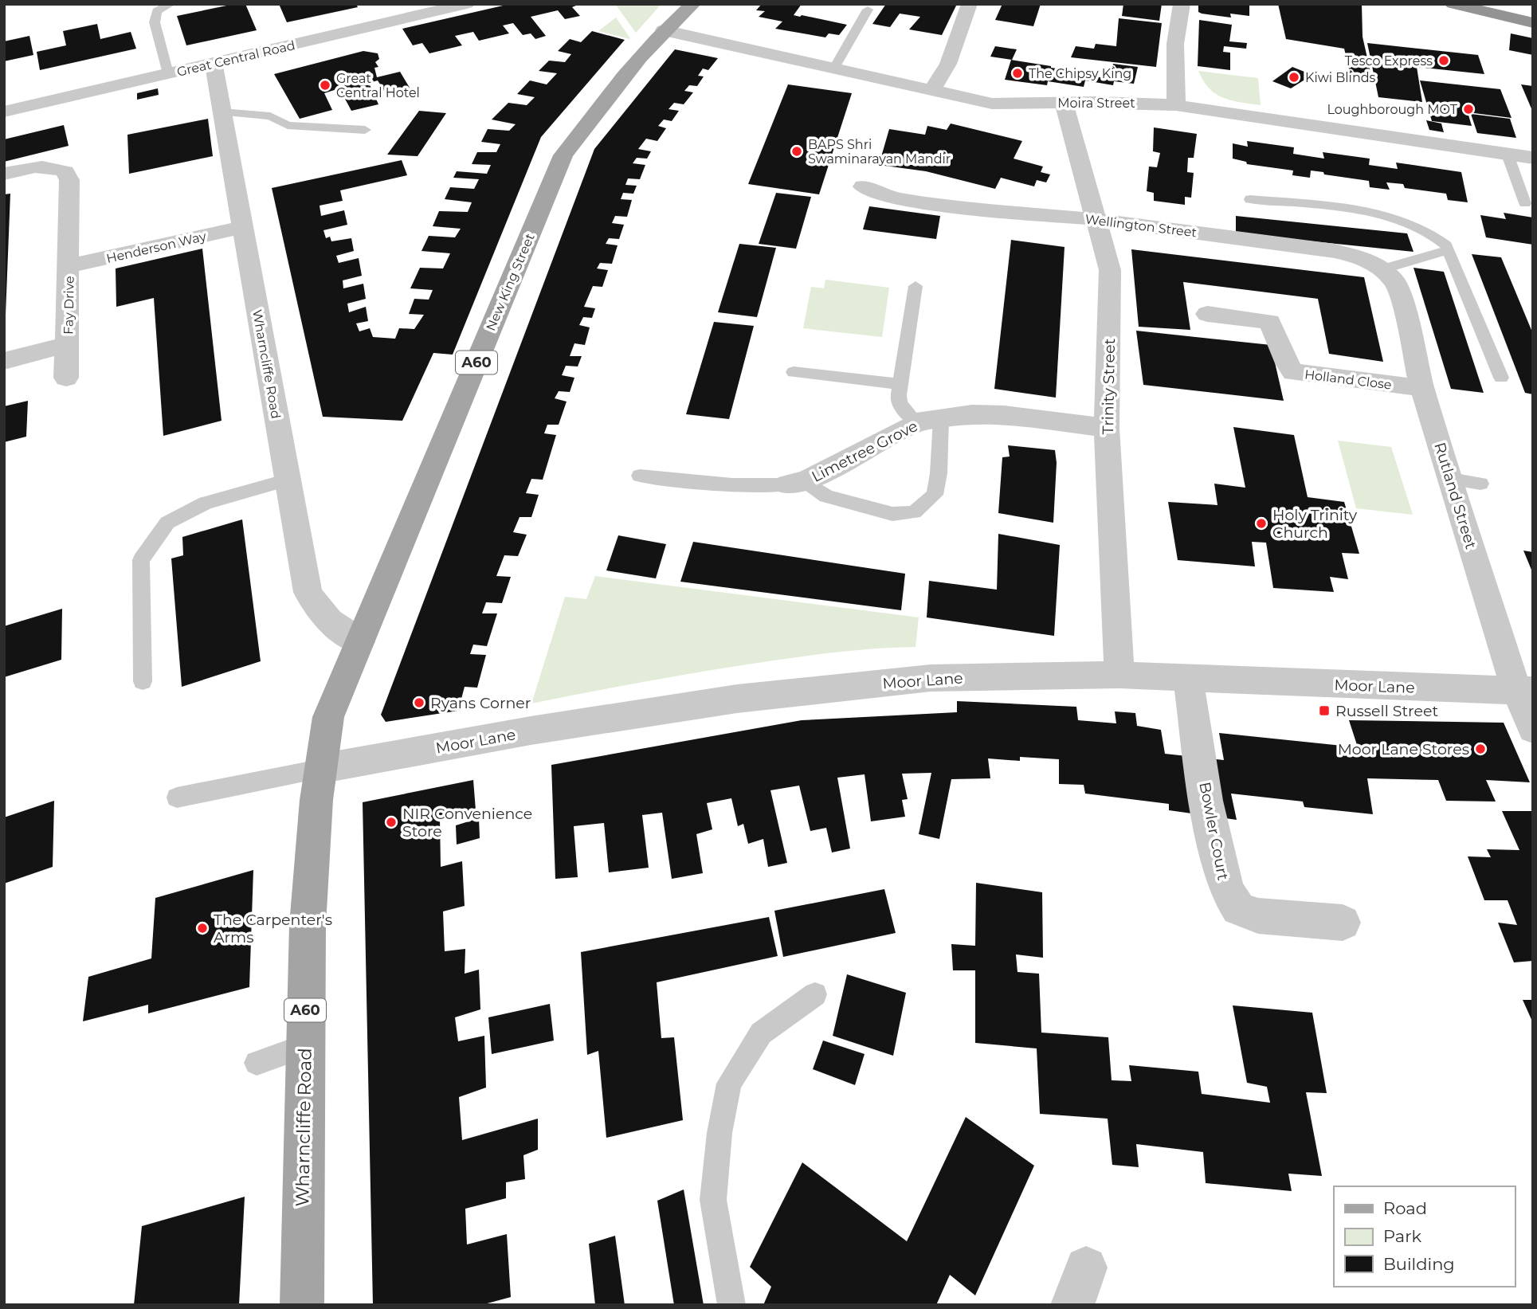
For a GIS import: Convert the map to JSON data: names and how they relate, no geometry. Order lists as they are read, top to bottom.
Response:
{
  "streets": {
    "main road": ["New King Street", "A60", "Wharncliffe Road"],
    "street": [
      "Great Central Road",
      "Moira Street",
      "Wellington Street",
      "Henderson Way",
      "Fay Drive",
      "Holland Close",
      "Trinity Street",
      "Limetree Grove",
      "Rutland Street",
      "Moor Lane",
      "Bowler Court"
    ]
  },
  "crossings": [
    ["Great Central Road", "Wharncliffe Road"],
    ["Moira Street", "New King Street"],
    ["Moira Street", "Trinity Street"],
    ["Wellington Street", "Trinity Street"],
    ["Wellington Street", "Rutland Street"],
    ["Henderson Way", "Fay Drive"],
    ["Henderson Way", "Wharncliffe Road"],
    ["New King Street", "Wharncliffe Road"],
    ["Wharncliffe Road", "Moor Lane"],
    ["Holland Close", "Rutland Street"],
    ["Trinity Street", "Limetree Grove"],
    ["Trinity Street", "Moor Lane"],
    ["Rutland Street", "Moor Lane"],
    ["Moor Lane", "Bowler Court"]
  ],
  "places": {
    "other": [
      "Tesco Express",
      "The Chipsy King",
      "Kiwi Blinds",
      "Great Central Hotel",
      "Loughborough МOT",
      "BAPS Shri Swaminarayan Mandir",
      "Holy Trinity Church",
      "Ryans Corner",
      "Moor Lane Stores",
      "NIR Convenience Store",
      "The Carpenter's Arms"
    ],
    "transit": ["Russell Street"]
  },
  "legend": ["Road", "Park", "Building"]
}
